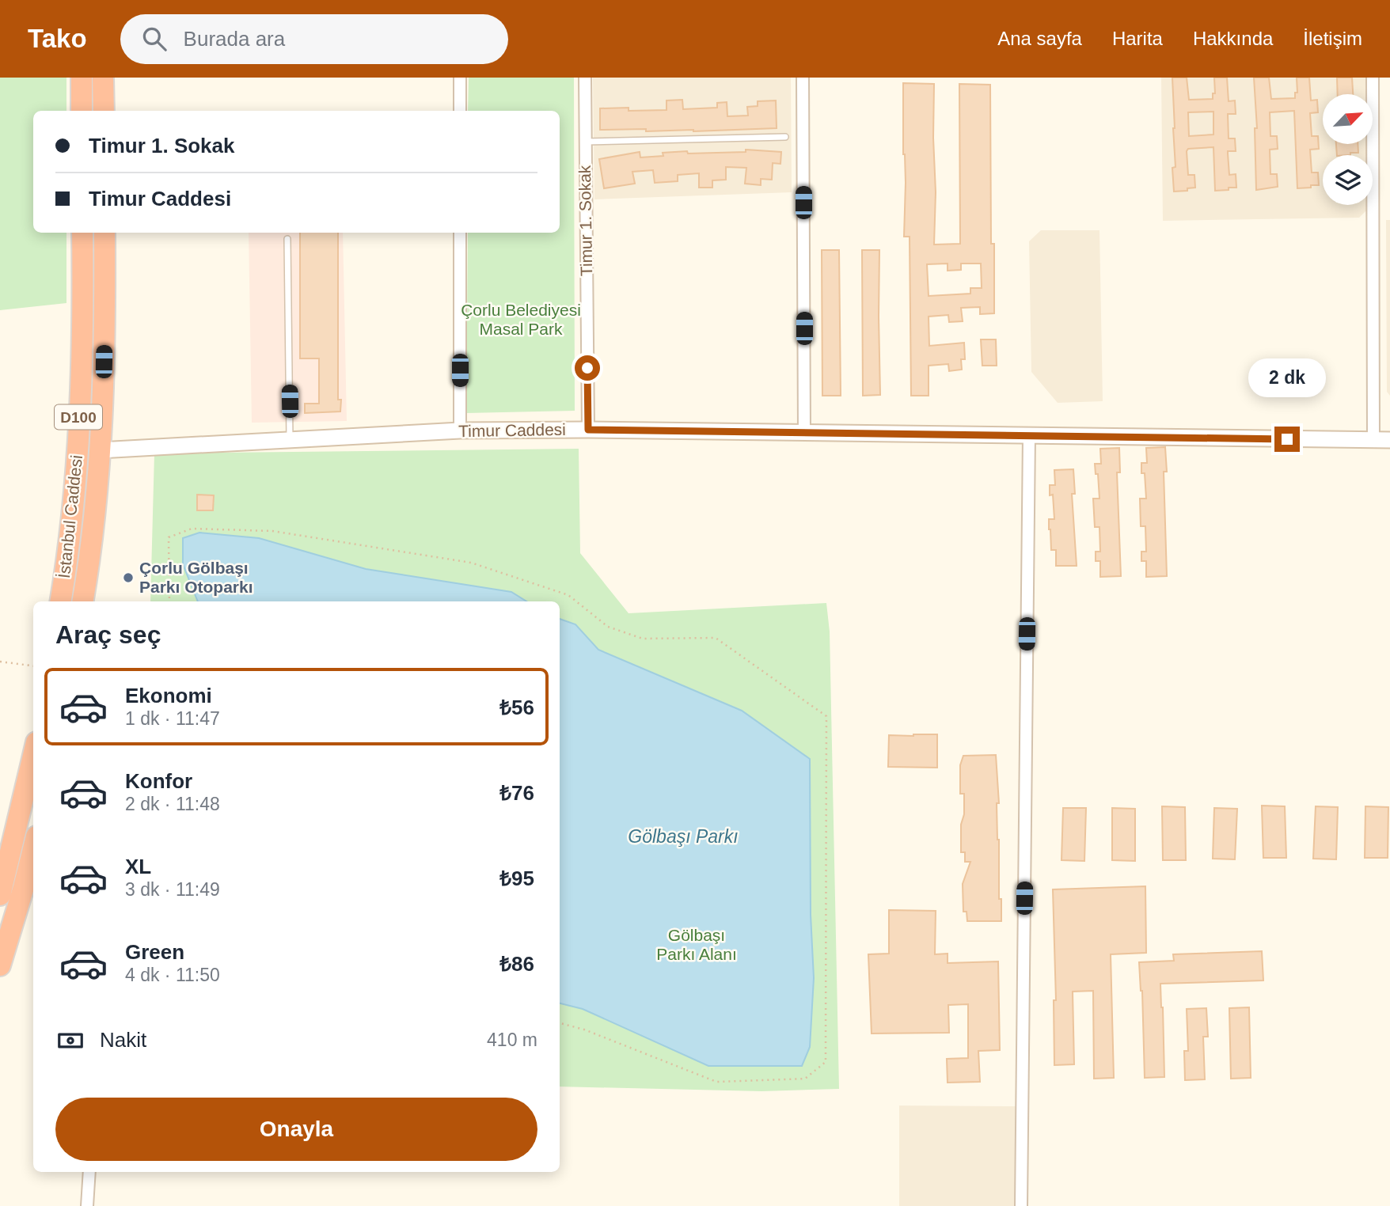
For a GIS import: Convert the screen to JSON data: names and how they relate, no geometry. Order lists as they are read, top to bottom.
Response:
{
  "streets": {
    "highway": ["D100", "İstanbul Caddesi"],
    "street": ["Timur 1. Sokak", "Timur Caddesi"]
  },
  "crossings": [
    ["Timur 1. Sokak", "Timur Caddesi"],
    ["Timur Caddesi", "İstanbul Caddesi"]
  ],
  "water": ["Gölbaşı Parkı"],
  "parks": ["Çorlu Belediyesi Masal Park", "Gölbaşı Parkı Alanı"],
  "places": ["Çorlu Gölbaşı Parkı Otoparkı"],
  "north": "top right",
  "page": {
    "header": "Tako",
    "search": "Burada ara",
    "nav": [
      "Ana sayfa",
      "Harita",
      "Hakkında",
      "İletişim"
    ],
    "banner": ["Timur 1. Sokak", "Timur Caddesi"],
    "bubble": "2 dk",
    "heading": "Araç seç",
    "list": [
      {
        "name": "Ekonomi",
        "note": "1 dk · 11:47",
        "value": "₺56"
      },
      {
        "name": "Konfor",
        "note": "2 dk · 11:48",
        "value": "₺76"
      },
      {
        "name": "XL",
        "note": "3 dk · 11:49",
        "value": "₺95"
      },
      {
        "name": "Green",
        "note": "4 dk · 11:50",
        "value": "₺86"
      }
    ],
    "pay": ["Nakit", "410 m"],
    "buttons": "Onayla"
  }
}
